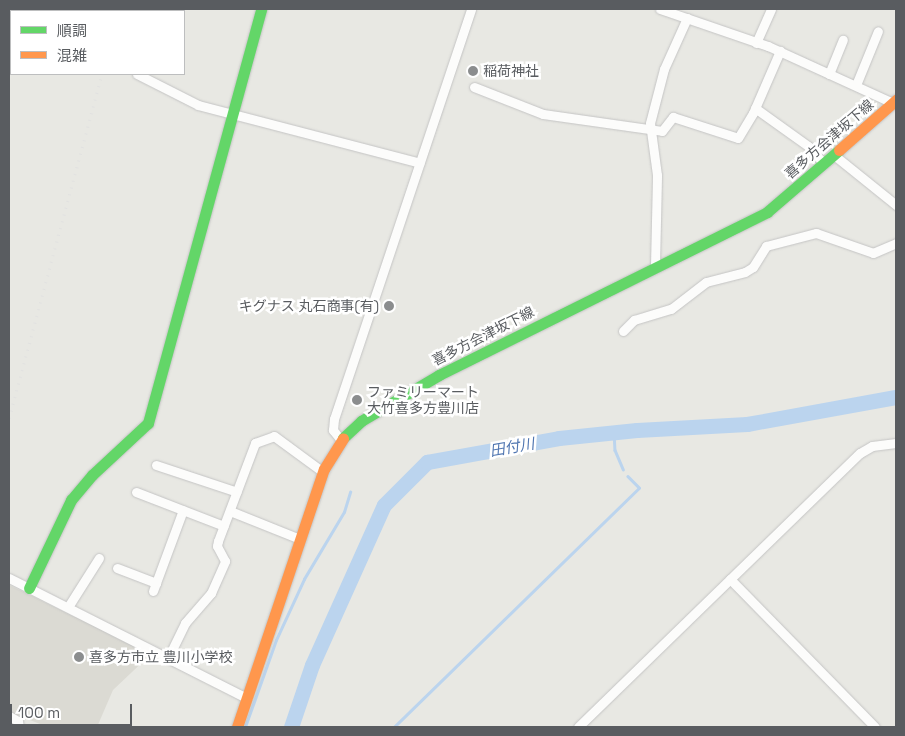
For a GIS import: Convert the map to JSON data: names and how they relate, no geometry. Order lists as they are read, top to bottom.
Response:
{
  "streets": {
    "main road": ["喜多方会津坂下線"]
  },
  "water": ["田付川"],
  "places": [
    "稲荷神社",
    "キグナス 丸石商事(有)",
    "ファミリーマート 大竹喜多方豊川店",
    "喜多方市立 豊川小学校"
  ],
  "legend": ["順調", "混雑"],
  "scale_bar": "100 m"
}
